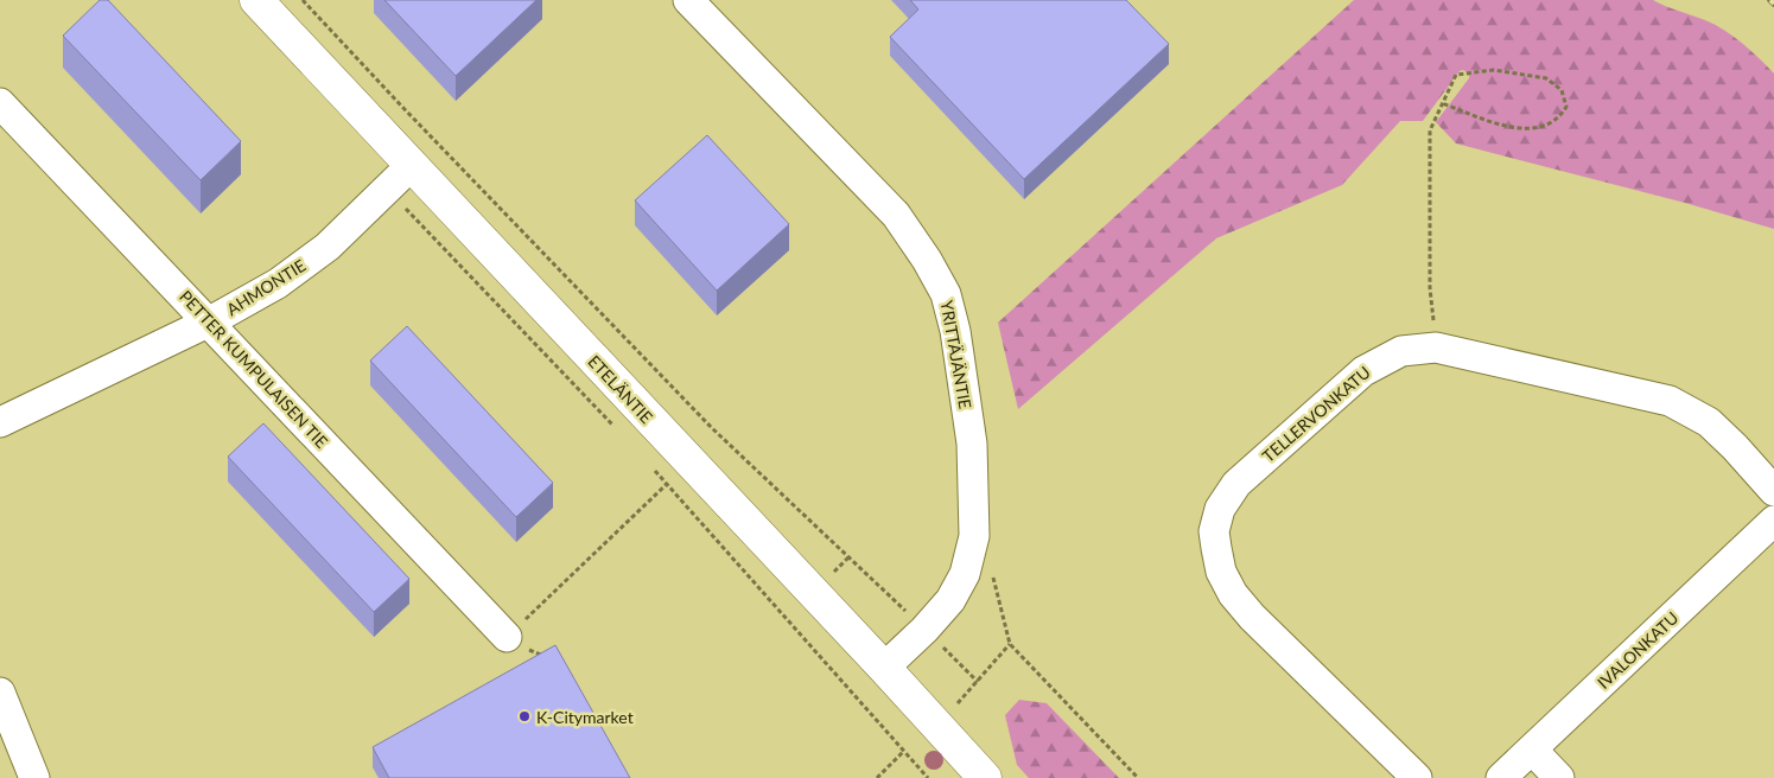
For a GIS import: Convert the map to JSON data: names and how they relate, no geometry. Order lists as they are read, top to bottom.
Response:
{
  "streets": {
    "street": [
      "AHMONTIE",
      "YRITTÄJÄNTIE",
      "PETTER KUMPULAISEN TIE",
      "ETELÄNTIE",
      "TELLERVONKATU",
      "IVALONKATU"
    ]
  },
  "crossings": [
    ["AHMONTIE", "PETTER KUMPULAISEN TIE"],
    ["AHMONTIE", "ETELÄNTIE"],
    ["YRITTÄJÄNTIE", "ETELÄNTIE"]
  ],
  "places": ["K-Citymarket"]
}
